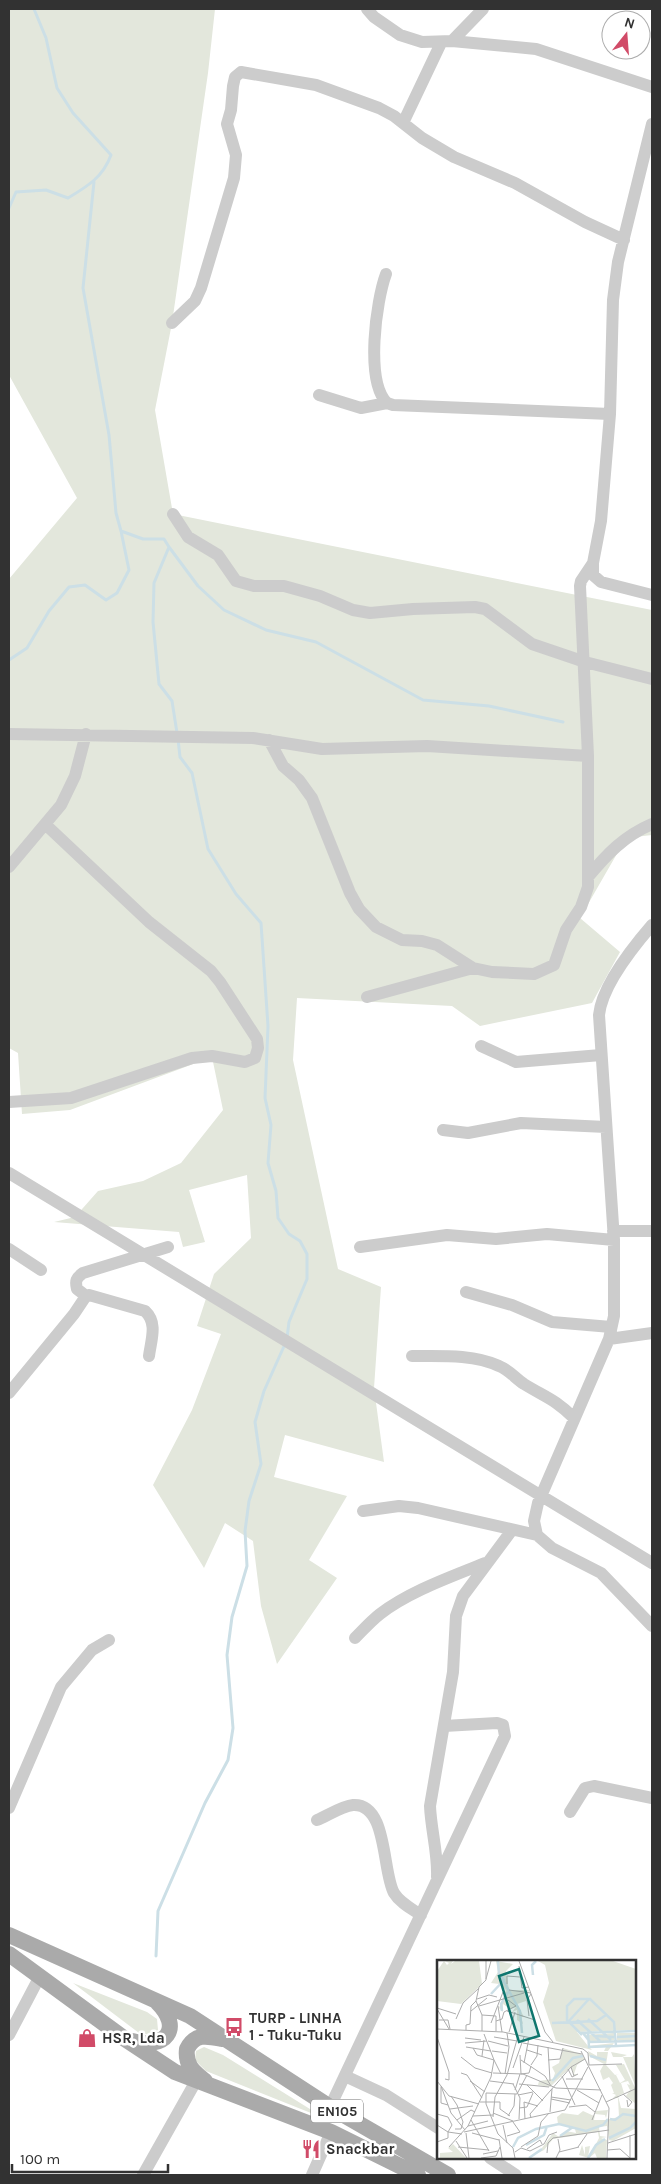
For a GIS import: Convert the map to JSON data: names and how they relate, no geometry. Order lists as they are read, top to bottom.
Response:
{
  "streets": {
    "main road": ["EN105"]
  },
  "places": {
    "bus stop": ["TURP - LINHA 1 - Tuku-Tuku"],
    "shop": ["HSR, Lda"],
    "restaurant": ["Snackbar"]
  },
  "scale_bar": "100 m",
  "north": "top"
}
